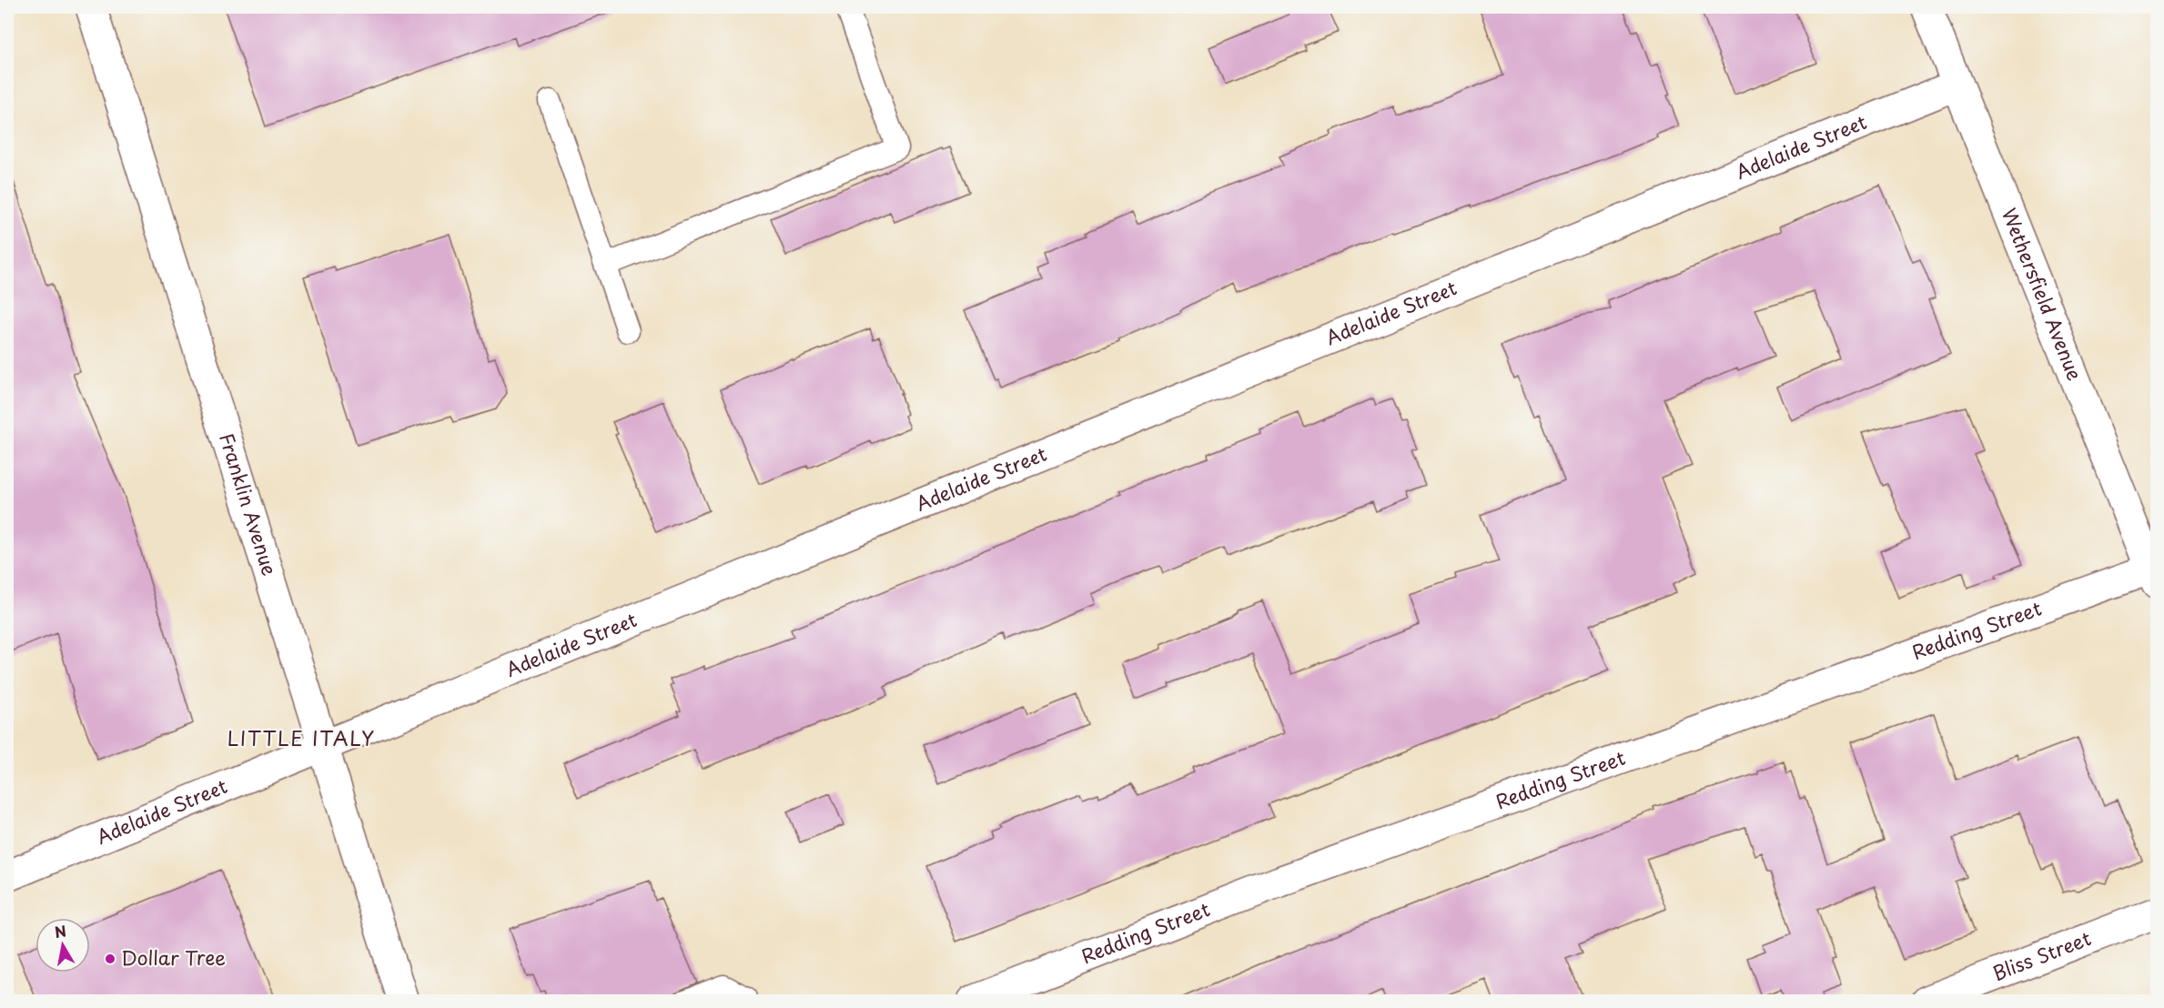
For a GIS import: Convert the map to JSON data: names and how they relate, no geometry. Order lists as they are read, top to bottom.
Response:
{
  "streets": {
    "street": [
      "Adelaide Street",
      "Wethersfield Avenue",
      "Franklin Avenue",
      "Redding Street",
      "Bliss Street"
    ]
  },
  "crossings": [
    ["Adelaide Street", "Wethersfield Avenue"],
    ["Adelaide Street", "Franklin Avenue"],
    ["Wethersfield Avenue", "Redding Street"]
  ],
  "districts": ["LITTLE ITALY"],
  "places": ["Dollar Tree"],
  "north": "top"
}
